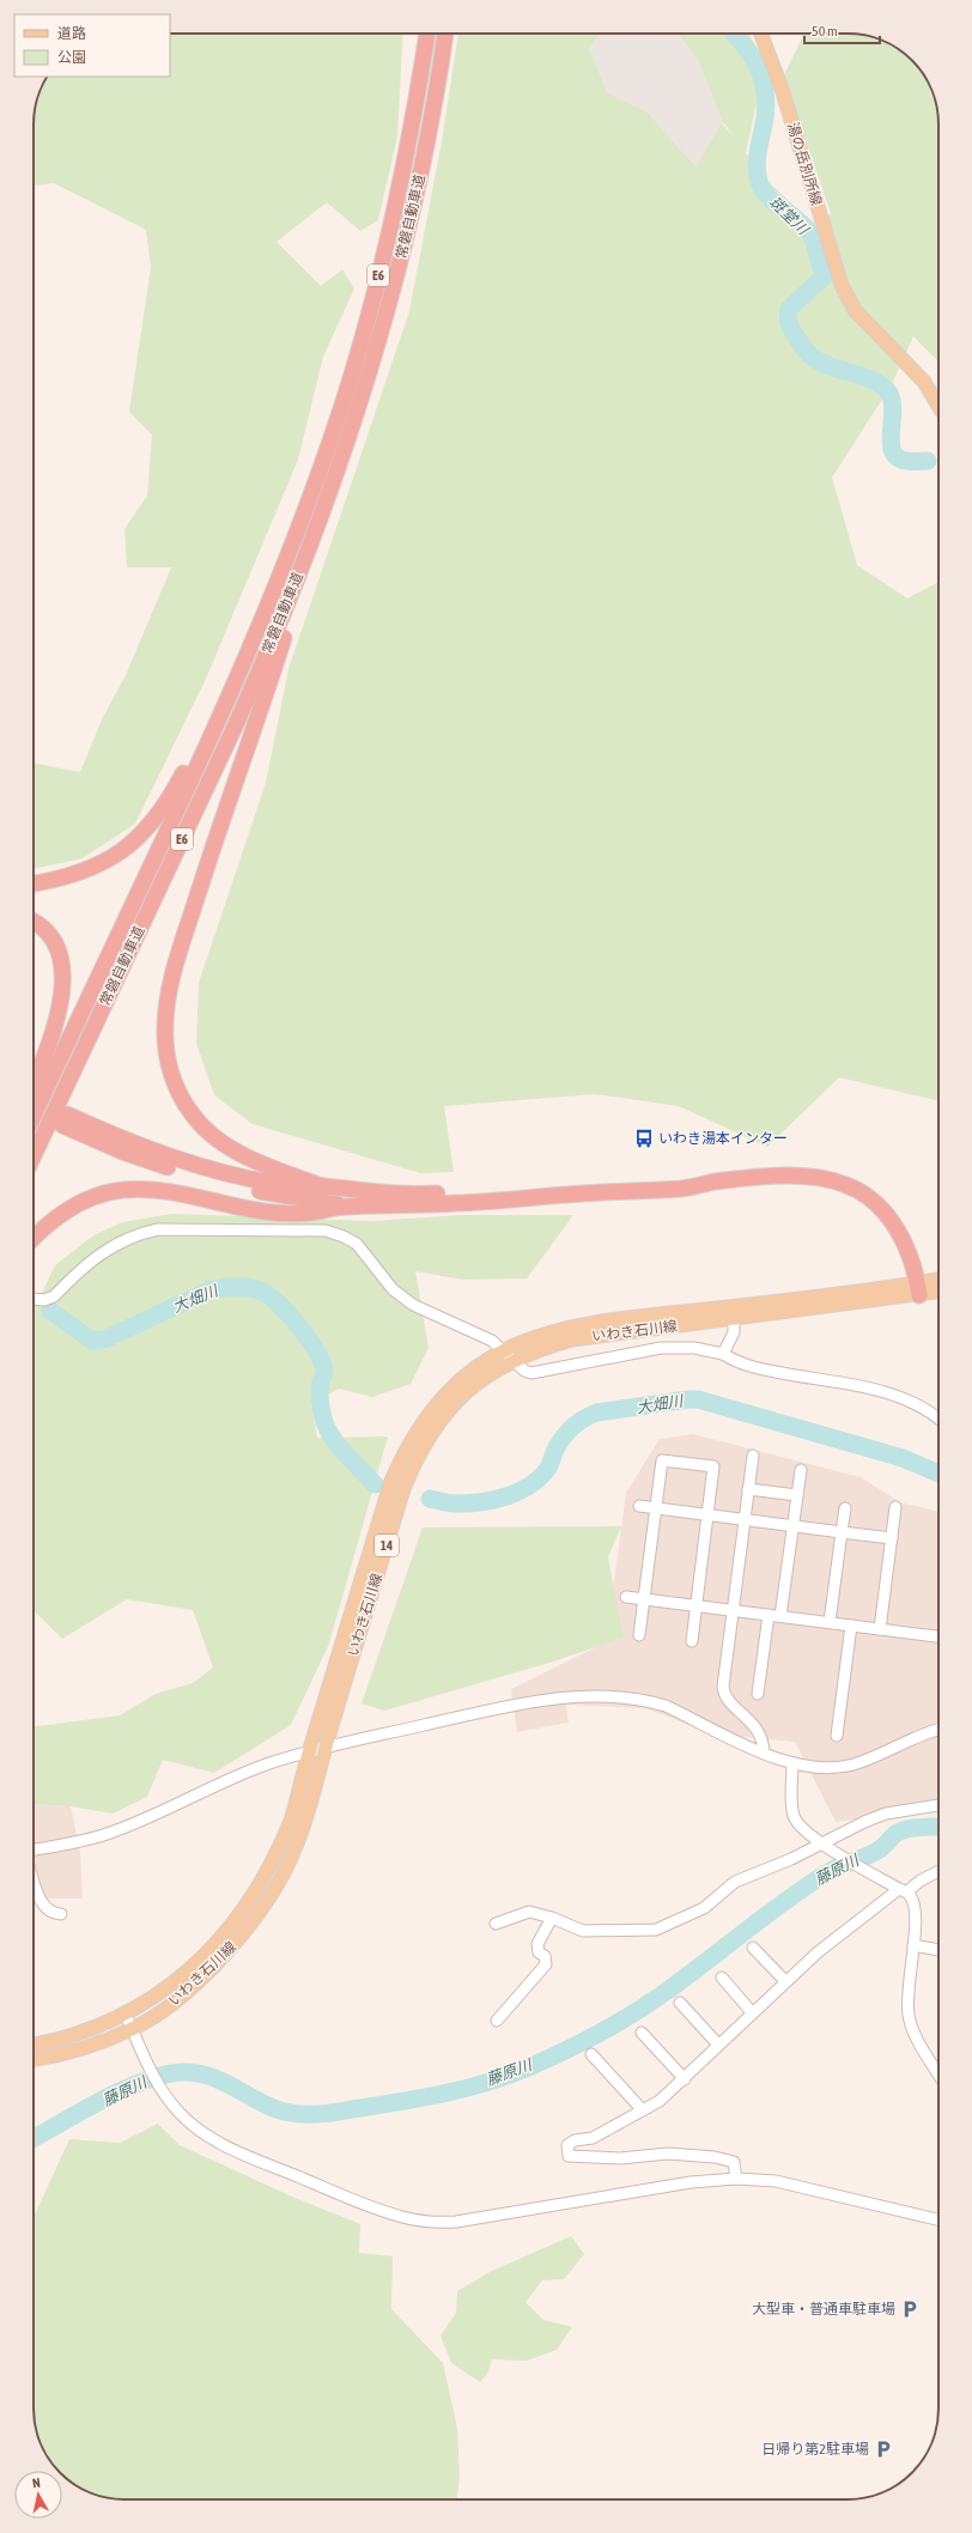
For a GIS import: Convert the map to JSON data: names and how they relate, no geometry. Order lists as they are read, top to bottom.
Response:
{
  "streets": {
    "highway": ["常磐自動車道", "E6"],
    "main road": ["湯の岳別所線", "いわき石川線", "14"]
  },
  "water": ["斑堂川", "大畑川", "藤原川"],
  "places": {
    "bus stop": ["いわき湯本インター"],
    "parking": ["大型車・普通車駐車場", "日帰り第2駐車場"]
  },
  "legend": ["道路", "公園"],
  "scale_bar": "50 m",
  "north": "top"
}
